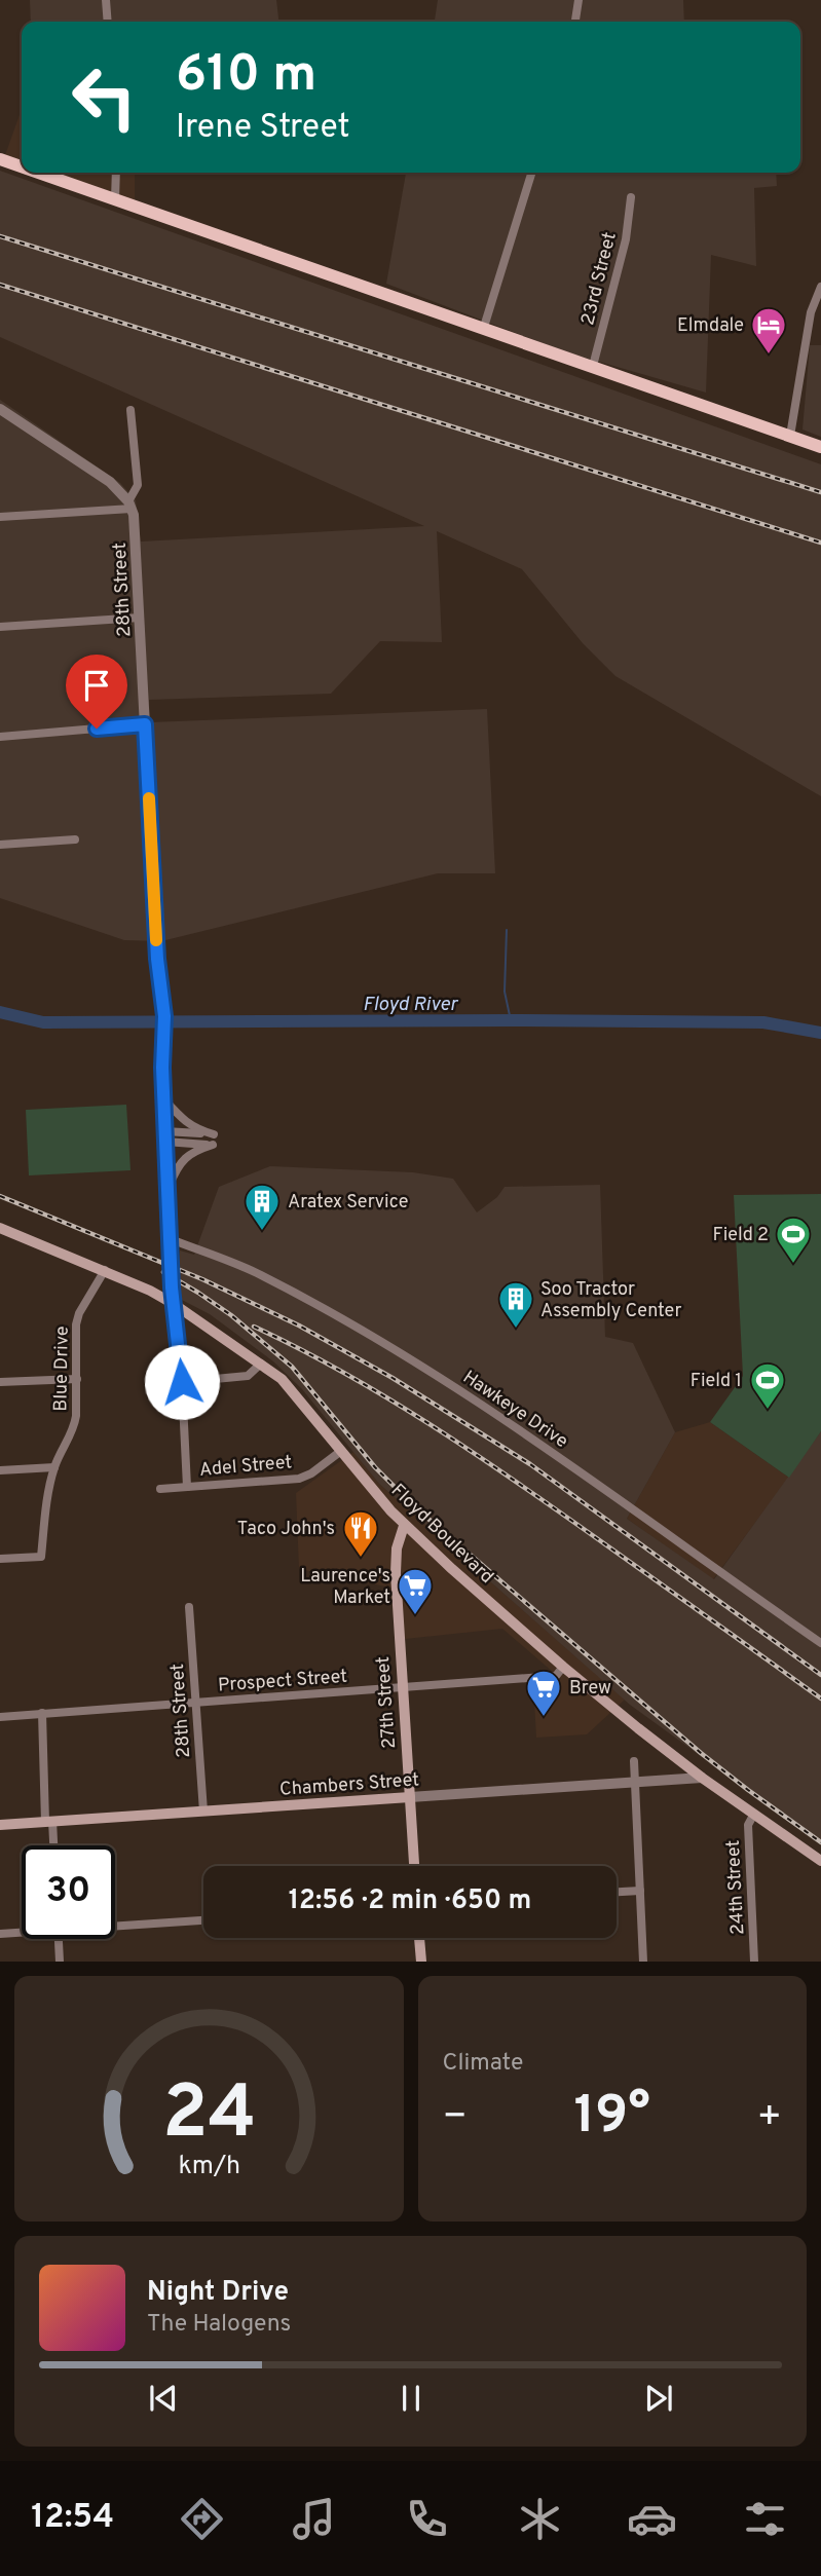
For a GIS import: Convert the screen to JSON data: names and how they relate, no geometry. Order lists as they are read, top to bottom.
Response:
{
  "streets": {
    "main road": ["Floyd Boulevard", "27th Street", "Chambers Street"],
    "street": [
      "23rd Street",
      "28th Street",
      "Blue Drive",
      "Hawkeye Drive",
      "Adel Street",
      "Prospect Street",
      "24th Street"
    ]
  },
  "crossings": [
    ["28th Street", "Hawkeye Drive"],
    ["28th Street", "Adel Street"],
    ["28th Street", "Floyd Boulevard"],
    ["28th Street", "Prospect Street"],
    ["28th Street", "Chambers Street"],
    ["Blue Drive", "Floyd Boulevard"],
    ["Adel Street", "Floyd Boulevard"],
    ["Floyd Boulevard", "Prospect Street"],
    ["Floyd Boulevard", "27th Street"],
    ["Floyd Boulevard", "Chambers Street"],
    ["Floyd Boulevard", "24th Street"],
    ["Prospect Street", "27th Street"],
    ["27th Street", "Chambers Street"]
  ],
  "water": ["Floyd River"],
  "places": {
    "hotel": ["Elmdale"],
    "building": ["Aratex Service", "Soo Tractor Assembly Center"],
    "sports": ["Field 2", "Field 1"],
    "restaurant": ["Taco John's"],
    "supermarket": ["Laurence's Market", "Brew"]
  },
  "page": {
    "turn": ["610 m", "Irene Street"],
    "limit": "30",
    "trip": "12:56 · 2 min · 650 m",
    "tile": "Climate",
    "heat": ["−", "19°", "+"],
    "song": ["Night Drive", "The Halogens"],
    "tabs": "12:54",
    "gauge": ["24", "km/h"]
  }
}
